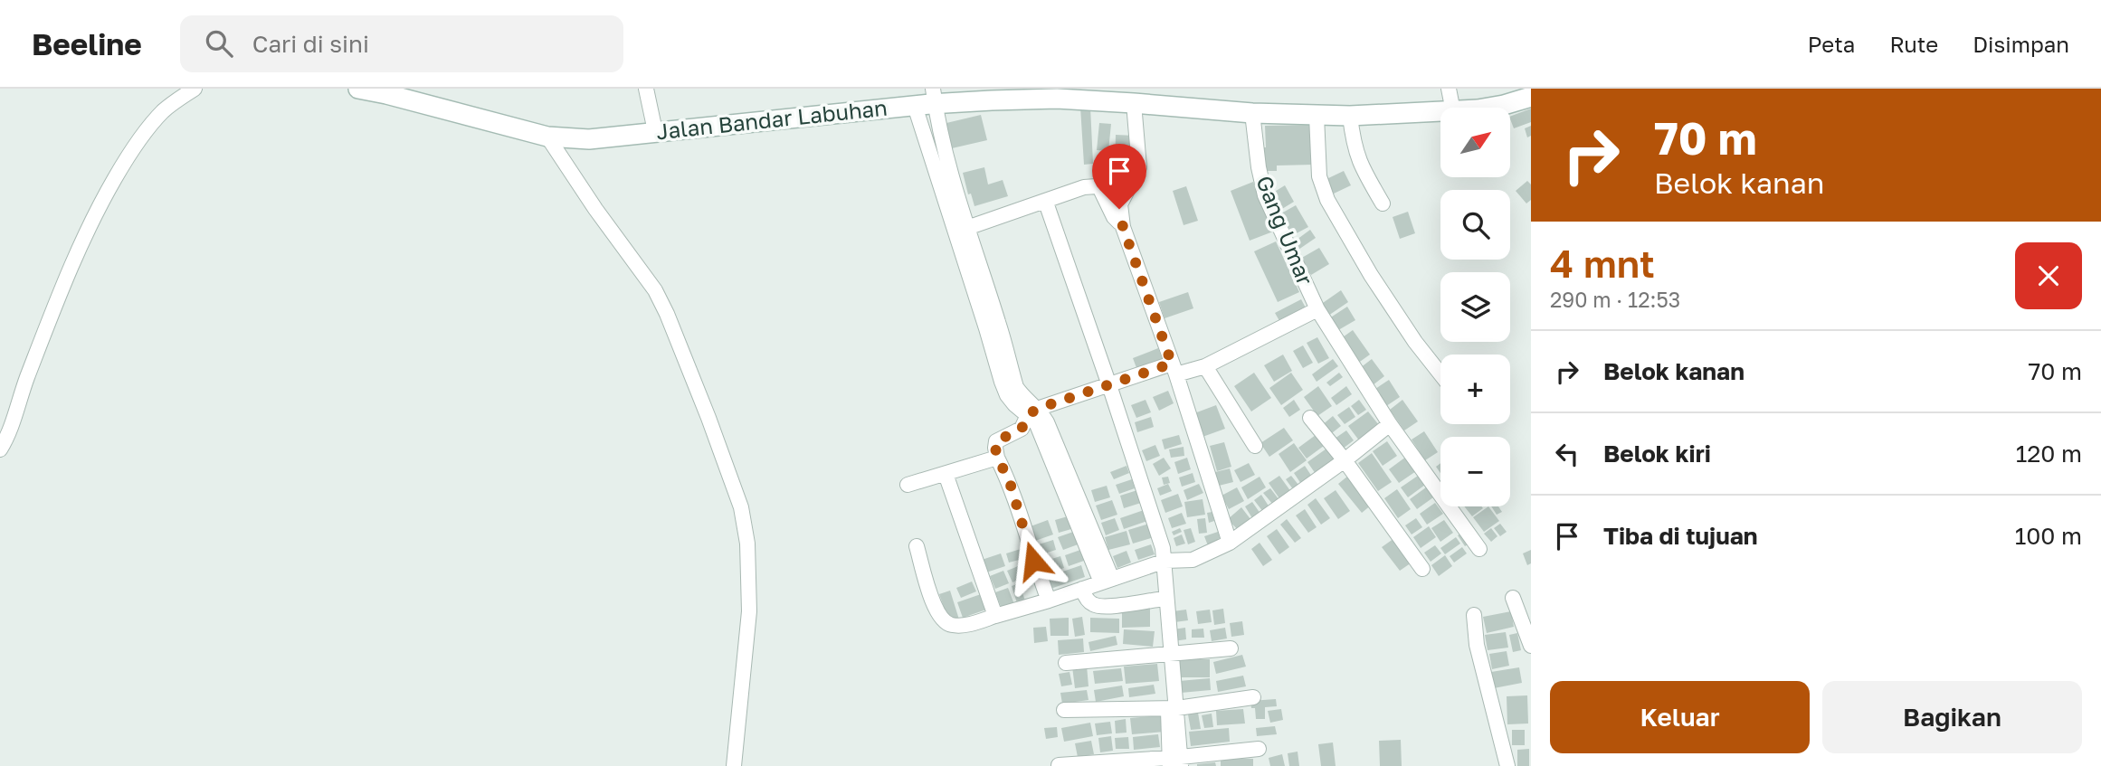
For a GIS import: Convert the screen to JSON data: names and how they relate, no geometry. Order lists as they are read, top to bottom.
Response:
{
  "streets": {
    "main road": ["Jalan Bandar Labuhan"],
    "street": ["Gang Umar"]
  },
  "crossings": [
    ["Jalan Bandar Labuhan", "Gang Umar"]
  ],
  "north": "top right",
  "page": {
    "header": "Beeline",
    "search": "Cari di sini",
    "nav": ["Peta", "Rute", "Disimpan"],
    "turn": ["70 m", "Belok kanan"],
    "map_buttons": ["+", "−"],
    "heading": ["4 mnt", "290 m · 12:53"],
    "list": [
      {
        "name": "Belok kanan",
        "value": "70 m"
      },
      {
        "name": "Belok kiri",
        "value": "120 m"
      },
      {
        "name": "Tiba di tujuan",
        "value": "100 m"
      }
    ],
    "buttons": ["Keluar", "Bagikan"]
  }
}
